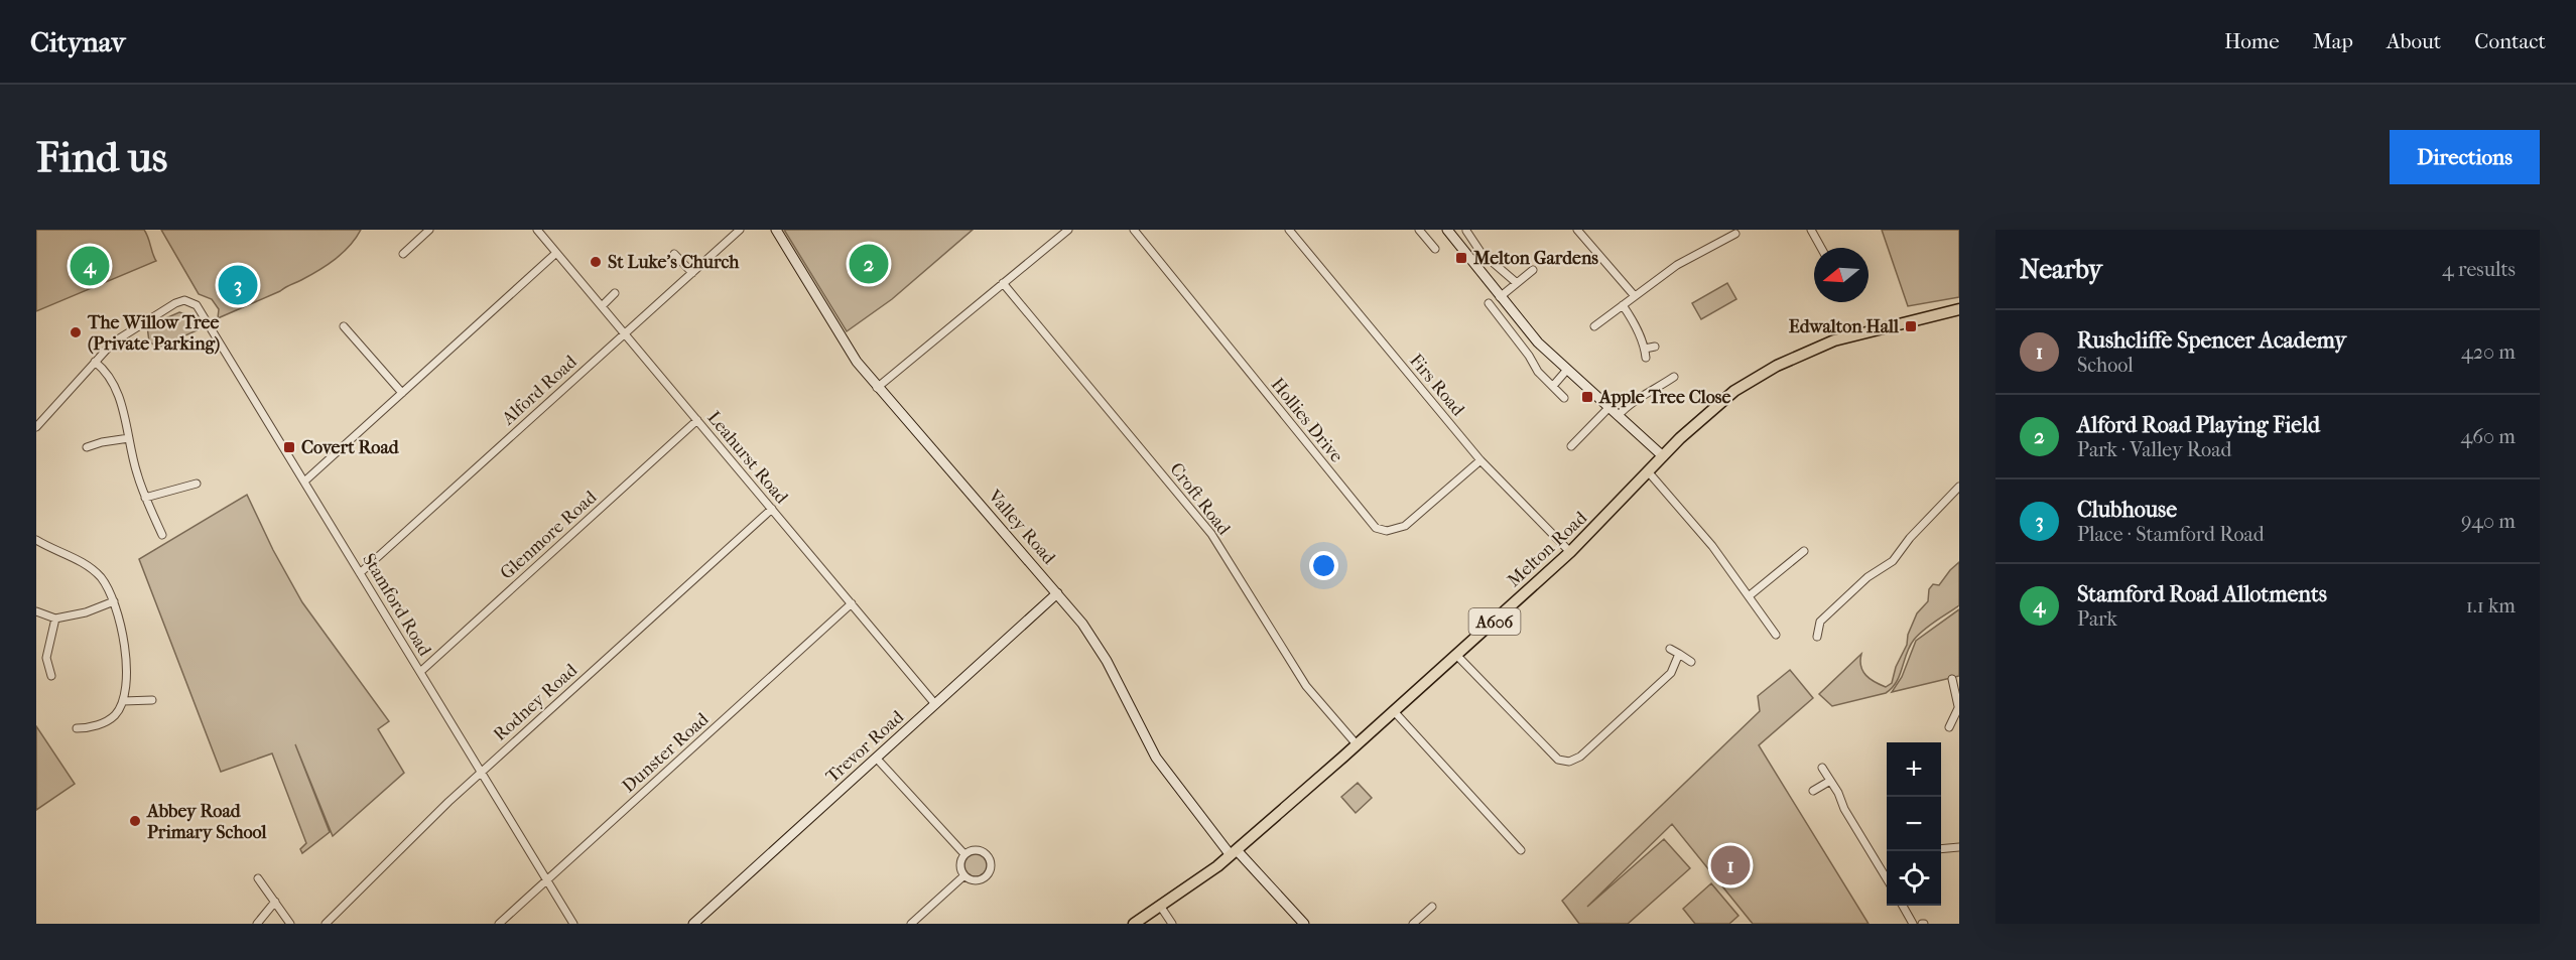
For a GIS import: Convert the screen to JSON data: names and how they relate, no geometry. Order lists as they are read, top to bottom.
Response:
{
  "streets": {
    "main road": ["Melton Road", "A606"],
    "street": [
      "Firs Road",
      "Alford Road",
      "Hollies Drive",
      "Leahurst Road",
      "Croft Road",
      "Valley Road",
      "Glenmore Road",
      "Stamford Road",
      "Rodney Road",
      "Trevor Road",
      "Dunster Road"
    ]
  },
  "crossings": [
    ["Firs Road", "Hollies Drive"],
    ["Firs Road", "Melton Road"],
    ["Alford Road", "Leahurst Road"],
    ["Alford Road", "Stamford Road"],
    ["Leahurst Road", "Glenmore Road"],
    ["Leahurst Road", "Rodney Road"],
    ["Leahurst Road", "Trevor Road"],
    ["Leahurst Road", "Dunster Road"],
    ["Croft Road", "Melton Road"],
    ["Valley Road", "Melton Road"],
    ["Valley Road", "Trevor Road"],
    ["Glenmore Road", "Stamford Road"],
    ["Stamford Road", "Rodney Road"],
    ["Stamford Road", "Dunster Road"]
  ],
  "places": {
    "transit": [
      "Melton Gardens",
      "Edwalton Hall",
      "Apple Tree Close",
      "Covert Road"
    ],
    "other": ["St Luke's Church", "The Willow Tree (Private Parking)", "Abbey Road Primary School"]
  },
  "north": "left",
  "page": {
    "header": "Citynav",
    "nav": [
      "Home",
      "Map",
      "About",
      "Contact"
    ],
    "buttons": "Directions",
    "title": "Find us",
    "heading": ["Nearby", "4 results"],
    "pins": [
      "2",
      "4",
      "3",
      "1"
    ],
    "list": [
      {
        "mark": "1",
        "name": "Rushcliffe Spencer Academy",
        "note": "School",
        "value": "420 m"
      },
      {
        "mark": "2",
        "name": "Alford Road Playing Field",
        "note": "Park · Valley Road",
        "value": "460 m"
      },
      {
        "mark": "3",
        "name": "Clubhouse",
        "note": "Place · Stamford Road",
        "value": "940 m"
      },
      {
        "mark": "4",
        "name": "Stamford Road Allotments",
        "note": "Park",
        "value": "1.1 km"
      }
    ],
    "map_buttons": ["+", "−"]
  }
}
